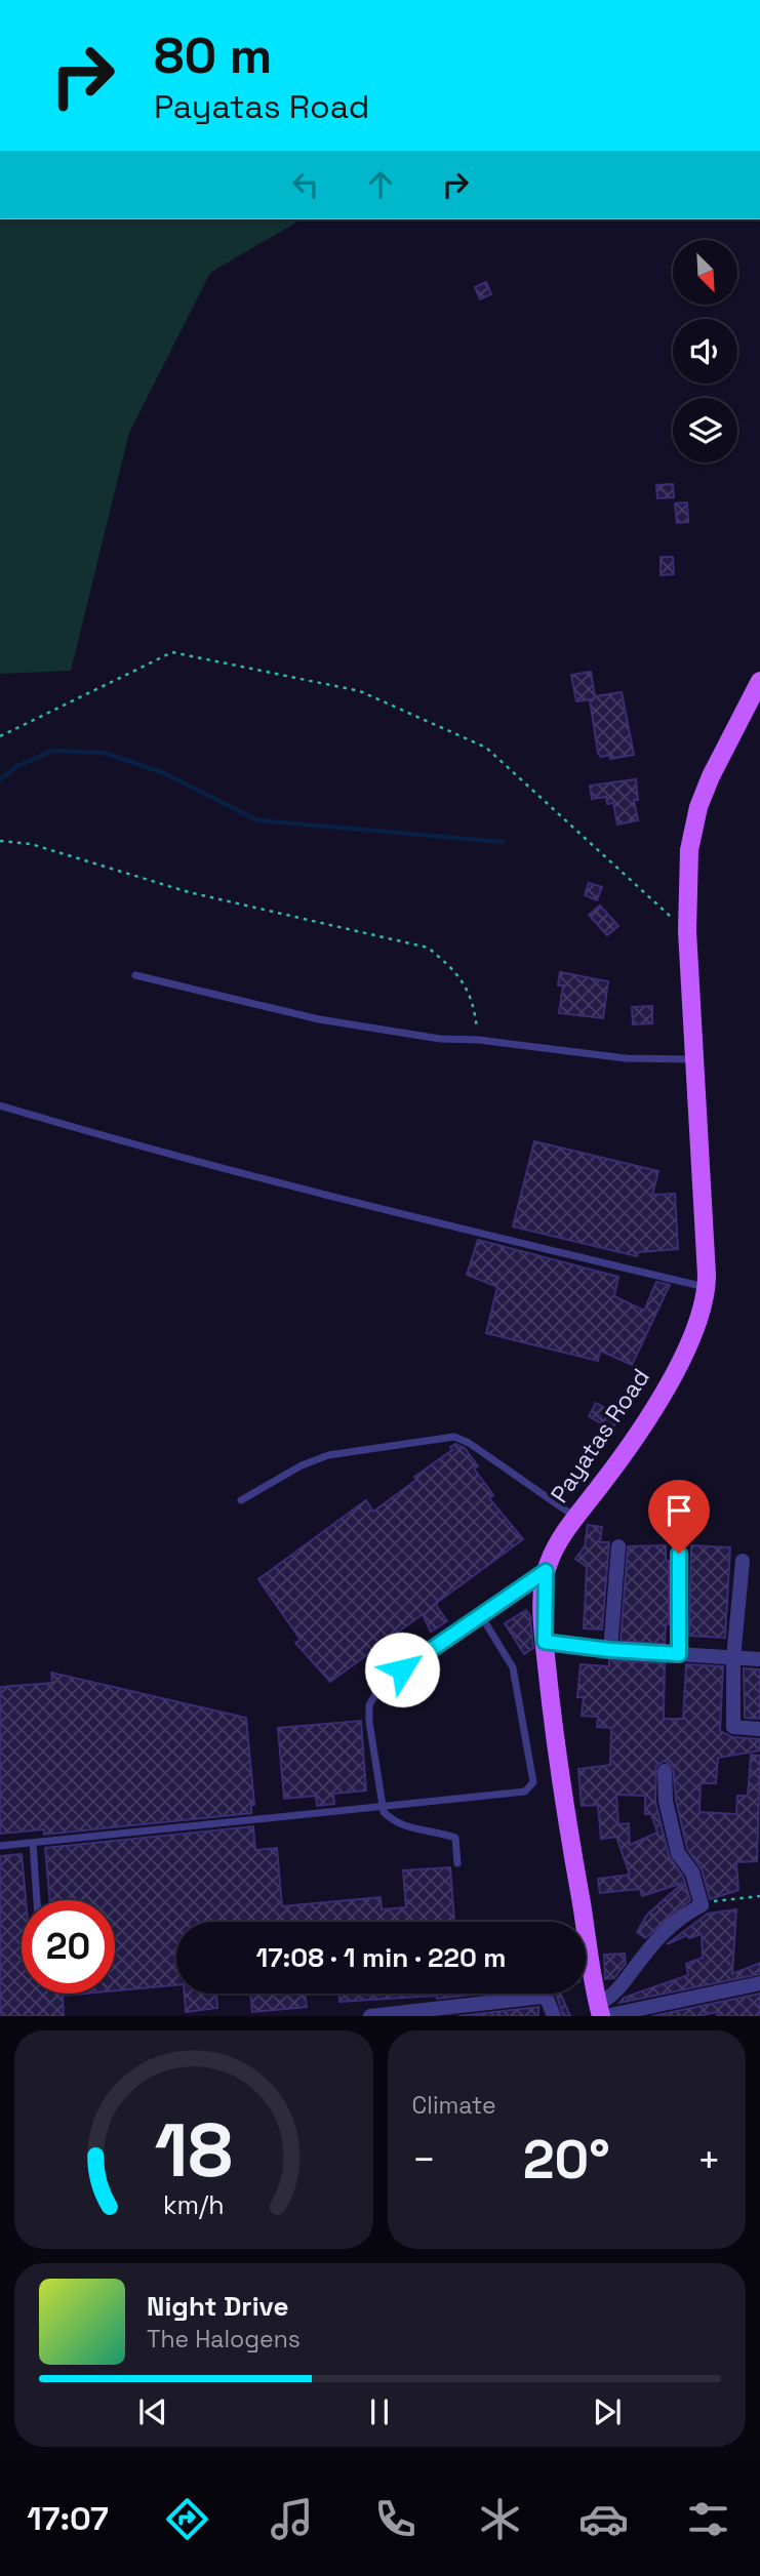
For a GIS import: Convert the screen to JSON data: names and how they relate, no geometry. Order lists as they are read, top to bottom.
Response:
{
  "streets": {
    "main road": ["Payatas Road"]
  },
  "north": "bottom right",
  "page": {
    "turn": ["80 m", "Payatas Road"],
    "limit": "20",
    "trip": "17:08 · 1 min · 220 m",
    "tile": "Climate",
    "heat": ["−", "20°", "+"],
    "song": ["Night Drive", "The Halogens"],
    "tabs": "17:07",
    "gauge": ["18", "km/h"]
  }
}
